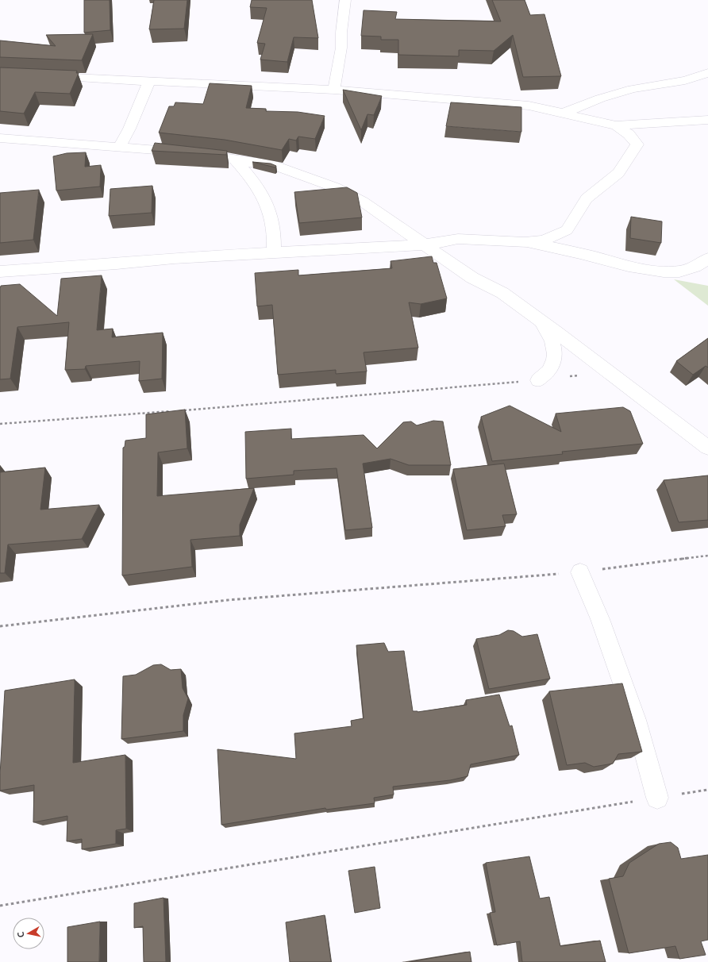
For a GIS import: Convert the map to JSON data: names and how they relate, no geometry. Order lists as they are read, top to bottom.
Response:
{
  "north": "left"
}
